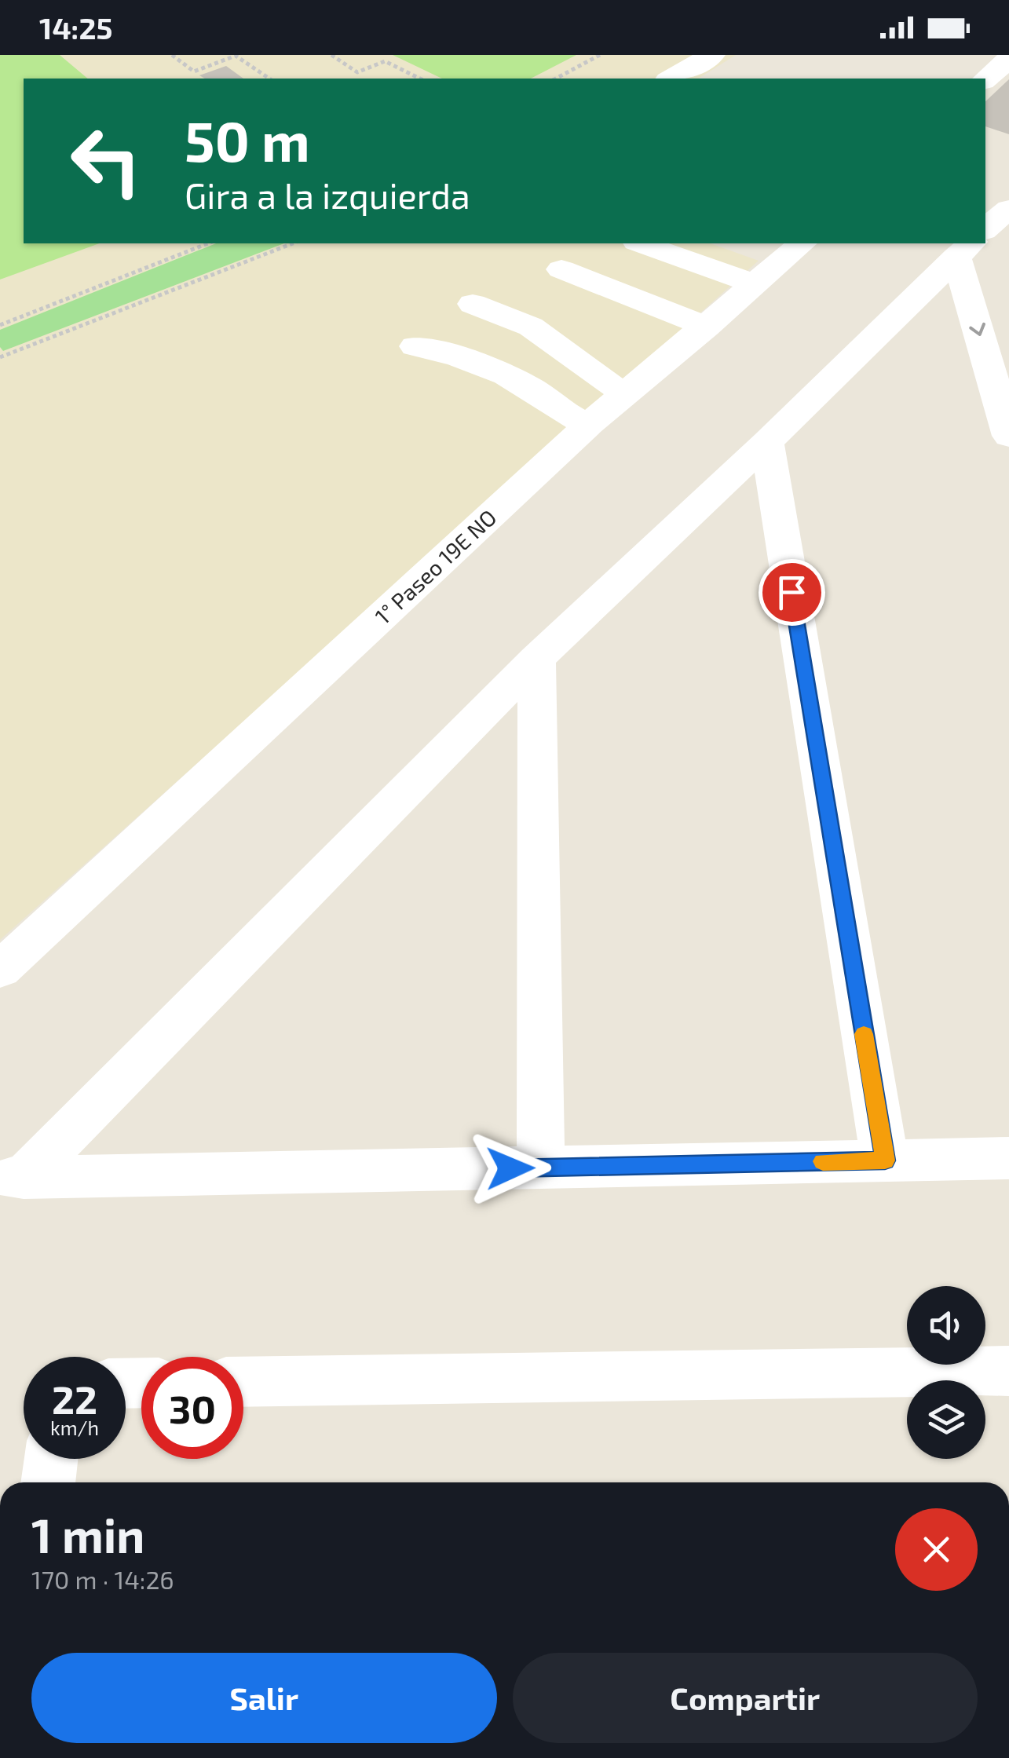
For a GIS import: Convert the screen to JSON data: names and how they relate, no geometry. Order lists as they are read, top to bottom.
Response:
{
  "streets": {
    "street": ["1° Paseo 19E NO"]
  },
  "page": {
    "status": "14:25",
    "turn": ["50 m", "Gira a la izquierda"],
    "speed": "22 km/h",
    "limit": "30",
    "heading": ["1 min", "170 m · 14:26"],
    "buttons": ["Salir", "Compartir"]
  }
}
